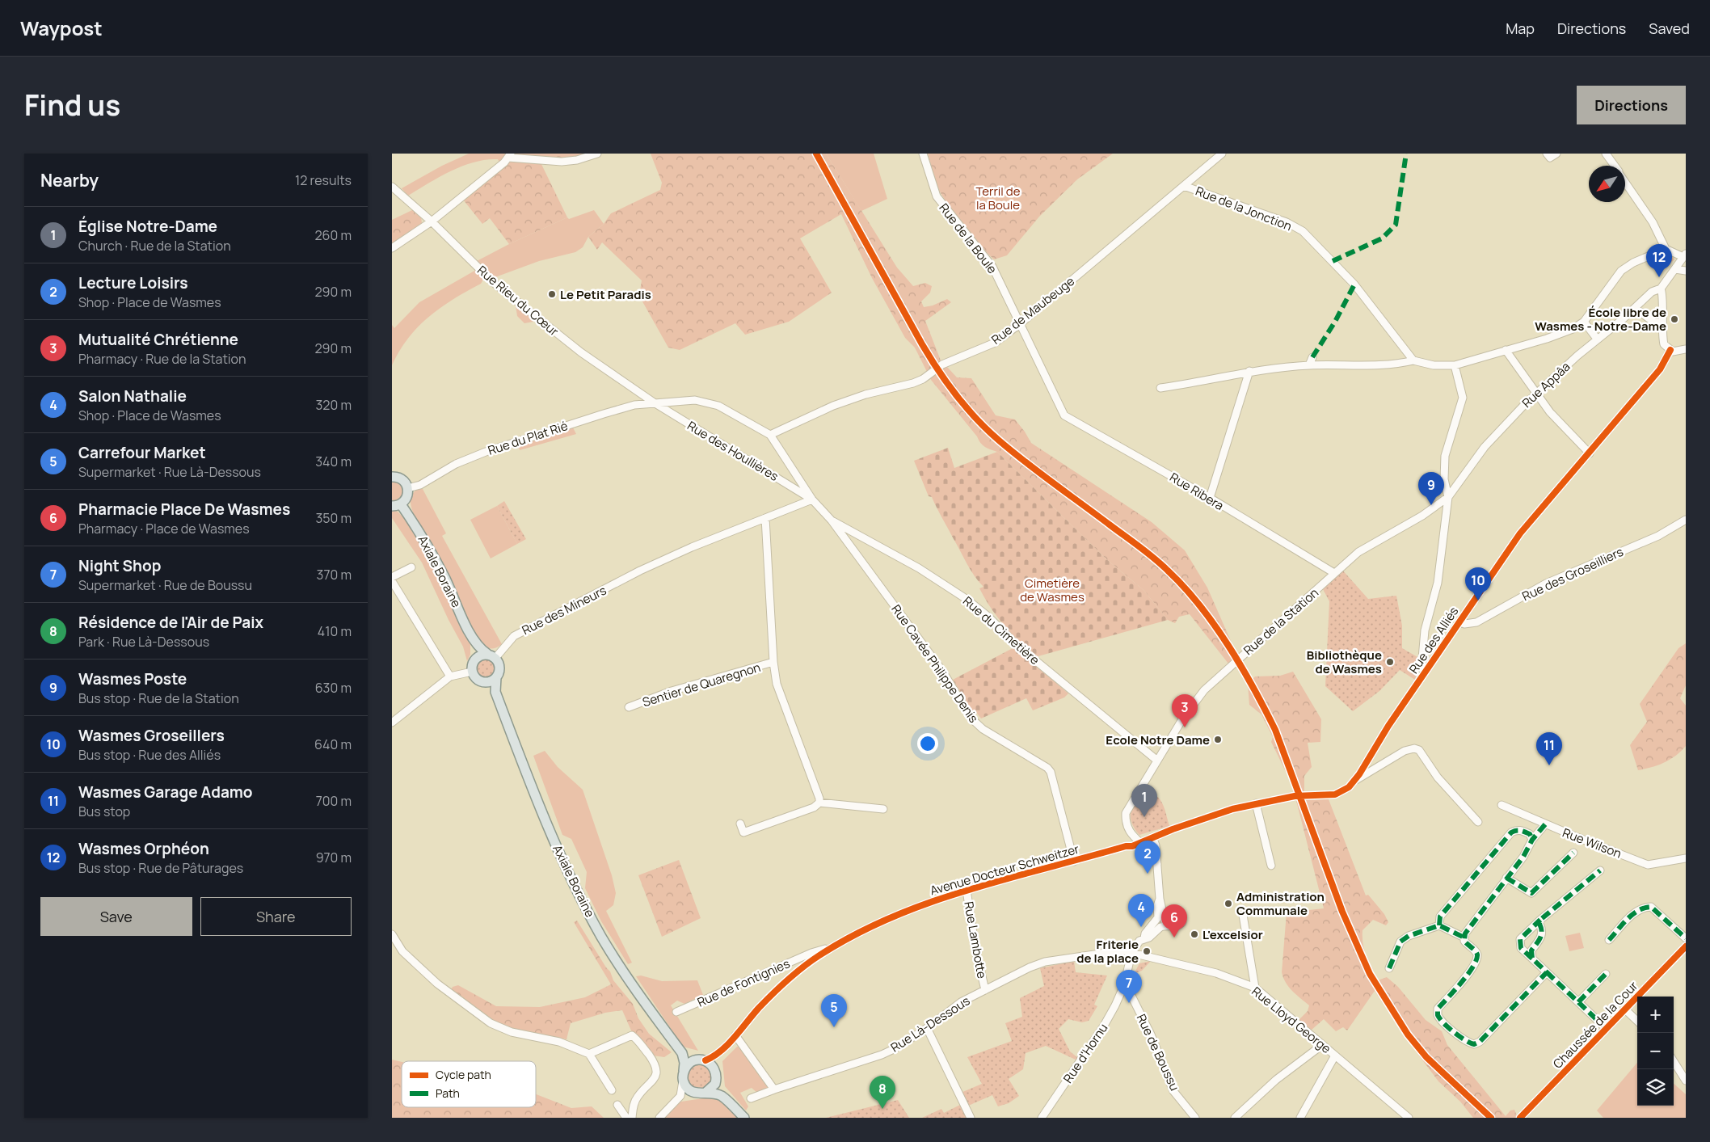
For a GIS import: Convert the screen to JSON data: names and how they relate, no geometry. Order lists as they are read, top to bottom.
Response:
{
  "streets": {
    "main road": ["Axiale Boraine"],
    "street": [
      "Rue de la Jonction",
      "Rue de la Boule",
      "Rue Rieu du Cœur",
      "Rue de Maubeuge",
      "Rue Appâa",
      "Rue du Plat Rié",
      "Rue des Houllières",
      "Rue Ribera",
      "Rue des Groseilliers",
      "Rue des Mineurs",
      "Rue de la Station",
      "Rue du Cimetière",
      "Rue des Alliés",
      "Rue Cavée Philippe Denis",
      "Sentier de Quaregnon",
      "Rue Wilson",
      "Avenue Docteur Schweitzer",
      "Rue Lambotte",
      "Rue de Fontignies",
      "Rue Lloyd George",
      "Rue Là-Dessous",
      "Chaussée de la Cour",
      "Rue de Boussu",
      "Rue d'Hornu"
    ]
  },
  "crossings": [
    ["Rue de la Jonction", "Rue de Maubeuge"],
    ["Rue de la Boule", "Rue de Maubeuge"],
    ["Rue de la Boule", "Rue Ribera"],
    ["Rue Rieu du Cœur", "Rue du Plat Rié"],
    ["Rue Rieu du Cœur", "Rue des Houllières"],
    ["Rue de Maubeuge", "Rue du Plat Rié"],
    ["Rue Appâa", "Rue de la Station"],
    ["Rue du Plat Rié", "Rue des Houllières"],
    ["Rue du Plat Rié", "Axiale Boraine"],
    ["Rue des Houllières", "Rue des Mineurs"],
    ["Rue des Houllières", "Rue Cavée Philippe Denis"],
    ["Rue Ribera", "Rue de la Station"],
    ["Rue des Groseilliers", "Rue des Alliés"],
    ["Rue des Mineurs", "Rue Cavée Philippe Denis"],
    ["Rue des Mineurs", "Sentier de Quaregnon"],
    ["Rue de la Station", "Rue du Cimetière"],
    ["Rue de la Station", "Avenue Docteur Schweitzer"],
    ["Rue du Cimetière", "Rue Cavée Philippe Denis"],
    ["Rue Cavée Philippe Denis", "Avenue Docteur Schweitzer"],
    ["Avenue Docteur Schweitzer", "Rue Lambotte"],
    ["Avenue Docteur Schweitzer", "Rue de Fontignies"],
    ["Rue Lambotte", "Rue Là-Dessous"],
    ["Rue Lloyd George", "Rue Là-Dessous"],
    ["Rue Lloyd George", "Rue d'Hornu"],
    ["Rue Là-Dessous", "Rue d'Hornu"],
    ["Rue de Boussu", "Rue d'Hornu"]
  ],
  "parks": ["Terril de la Boule", "Cimetière de Wasmes"],
  "places": [
    "Le Petit Paradis",
    "École libre de Wasmes - Notre-Dame",
    "Bibliothèque de Wasmes",
    "Ecole Notre Dame",
    "Administration Communale",
    "L'excelsior",
    "Friterie de la place"
  ],
  "legend": ["Cycle path", "Path"],
  "north": "bottom left",
  "page": {
    "header": "Waypost",
    "nav": ["Map", "Directions", "Saved"],
    "title": "Find us",
    "buttons": [
      "Directions",
      ["Save", "Share"]
    ],
    "heading": ["Nearby", "12 results"],
    "list": [
      {
        "mark": "1",
        "name": "Église Notre-Dame",
        "note": "Church · Rue de la Station",
        "value": "260 m"
      },
      {
        "mark": "2",
        "name": "Lecture Loisirs",
        "note": "Shop · Place de Wasmes",
        "value": "290 m"
      },
      {
        "mark": "3",
        "name": "Mutualité Chrétienne",
        "note": "Pharmacy · Rue de la Station",
        "value": "290 m"
      },
      {
        "mark": "4",
        "name": "Salon Nathalie",
        "note": "Shop · Place de Wasmes",
        "value": "320 m"
      },
      {
        "mark": "5",
        "name": "Carrefour Market",
        "note": "Supermarket · Rue Là-Dessous",
        "value": "340 m"
      },
      {
        "mark": "6",
        "name": "Pharmacie Place De Wasmes",
        "note": "Pharmacy · Place de Wasmes",
        "value": "350 m"
      },
      {
        "mark": "7",
        "name": "Night Shop",
        "note": "Supermarket · Rue de Boussu",
        "value": "370 m"
      },
      {
        "mark": "8",
        "name": "Résidence de l'Air de Paix",
        "note": "Park · Rue Là-Dessous",
        "value": "410 m"
      },
      {
        "mark": "9",
        "name": "Wasmes Poste",
        "note": "Bus stop · Rue de la Station",
        "value": "630 m"
      },
      {
        "mark": "10",
        "name": "Wasmes Groseillers",
        "note": "Bus stop · Rue des Alliés",
        "value": "640 m"
      },
      {
        "mark": "11",
        "name": "Wasmes Garage Adamo",
        "note": "Bus stop",
        "value": "700 m"
      },
      {
        "mark": "12",
        "name": "Wasmes Orphéon",
        "note": "Bus stop · Rue de Pâturages",
        "value": "970 m"
      }
    ],
    "pins": [
      "12",
      "9",
      "10",
      "3",
      "11",
      "1",
      "2",
      "4",
      "6",
      "7",
      "5",
      "8"
    ],
    "map_buttons": ["+", "−"]
  }
}
